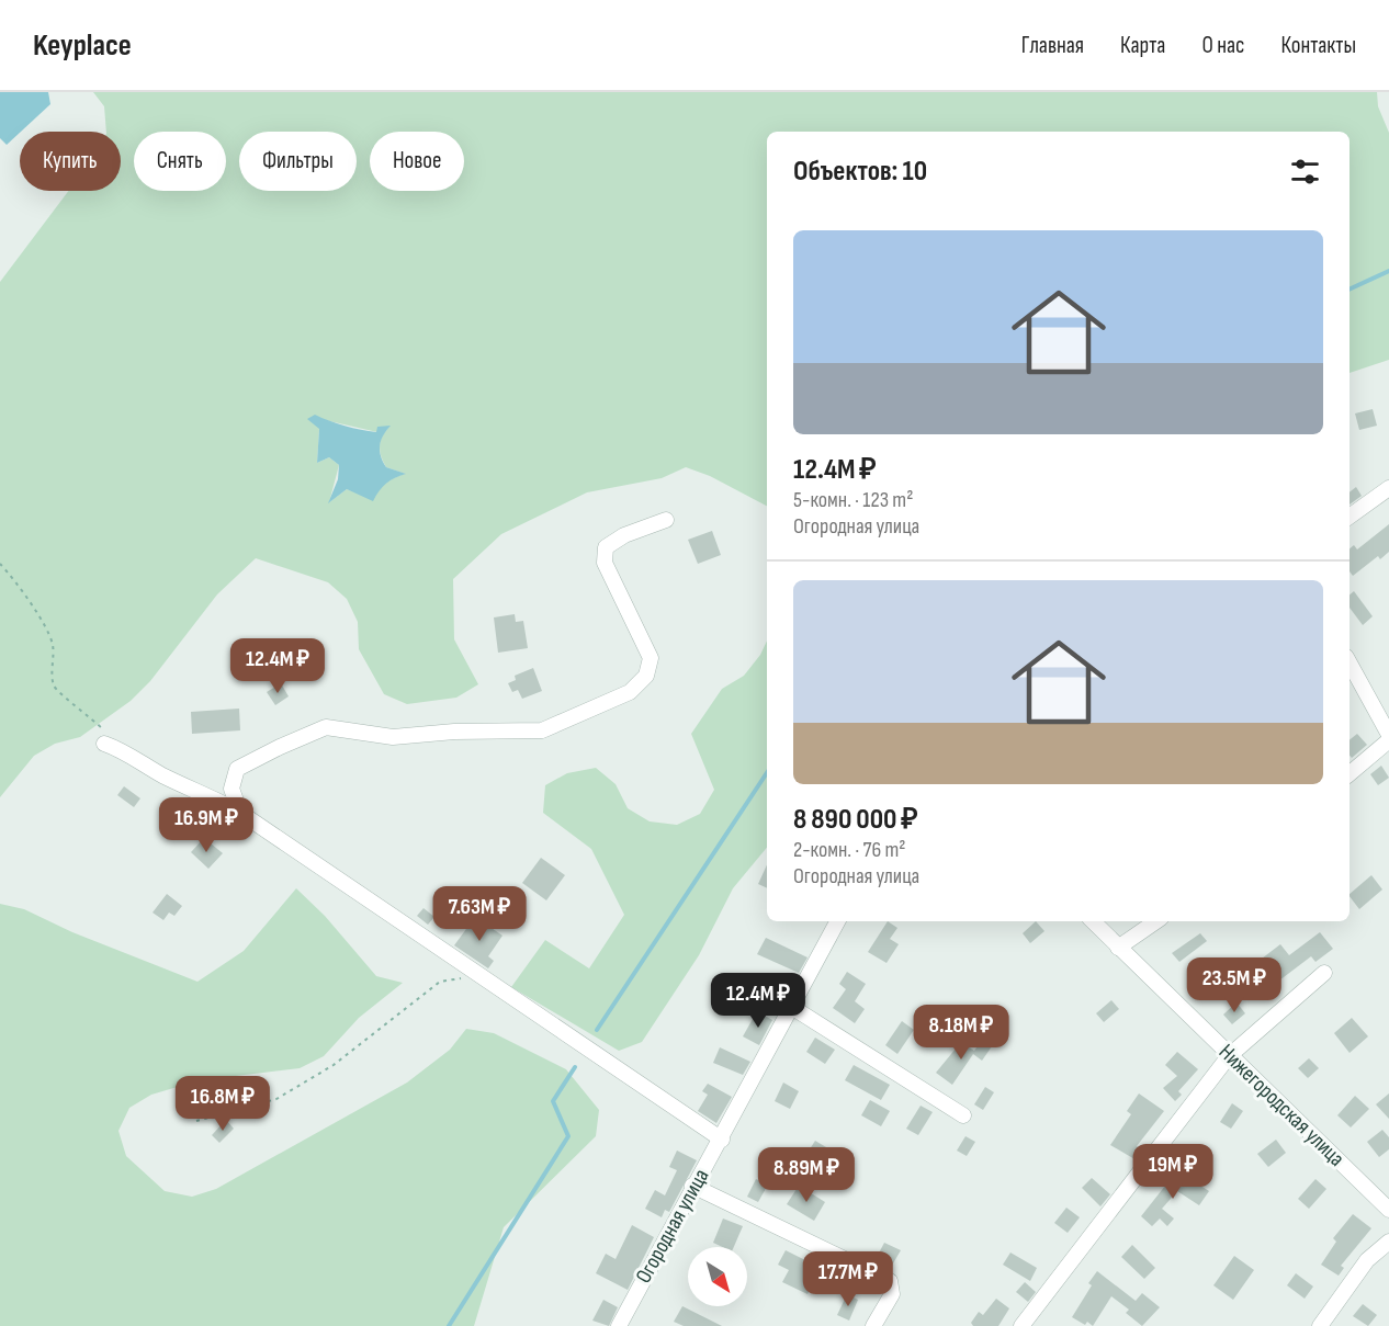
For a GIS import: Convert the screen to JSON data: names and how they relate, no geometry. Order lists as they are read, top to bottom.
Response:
{
  "streets": {
    "street": ["Нижегородская улица", "Огородная улица"]
  },
  "north": "bottom right",
  "page": {
    "header": "Keyplace",
    "nav": [
      "Главная",
      "Карта",
      "О нас",
      "Контакты"
    ],
    "chip": [
      "Купить",
      "Снять",
      "Фильтры",
      "Новое"
    ],
    "heading": "Объектов: 10",
    "list": [
      {
        "name": "12.4M ₽",
        "note": "5-комн. · 123 m² · Огородная улица"
      },
      {
        "name": "8 890 000 ₽",
        "note": "2-комн. · 76 m² · Огородная улица"
      }
    ],
    "price": [
      "12.4M ₽",
      "16.9M ₽",
      "7.63M ₽",
      "23.5M ₽",
      "12.4M ₽",
      "8.18M ₽",
      "16.8M ₽",
      "19M ₽",
      "8.89M ₽",
      "17.7M ₽"
    ]
  }
}
